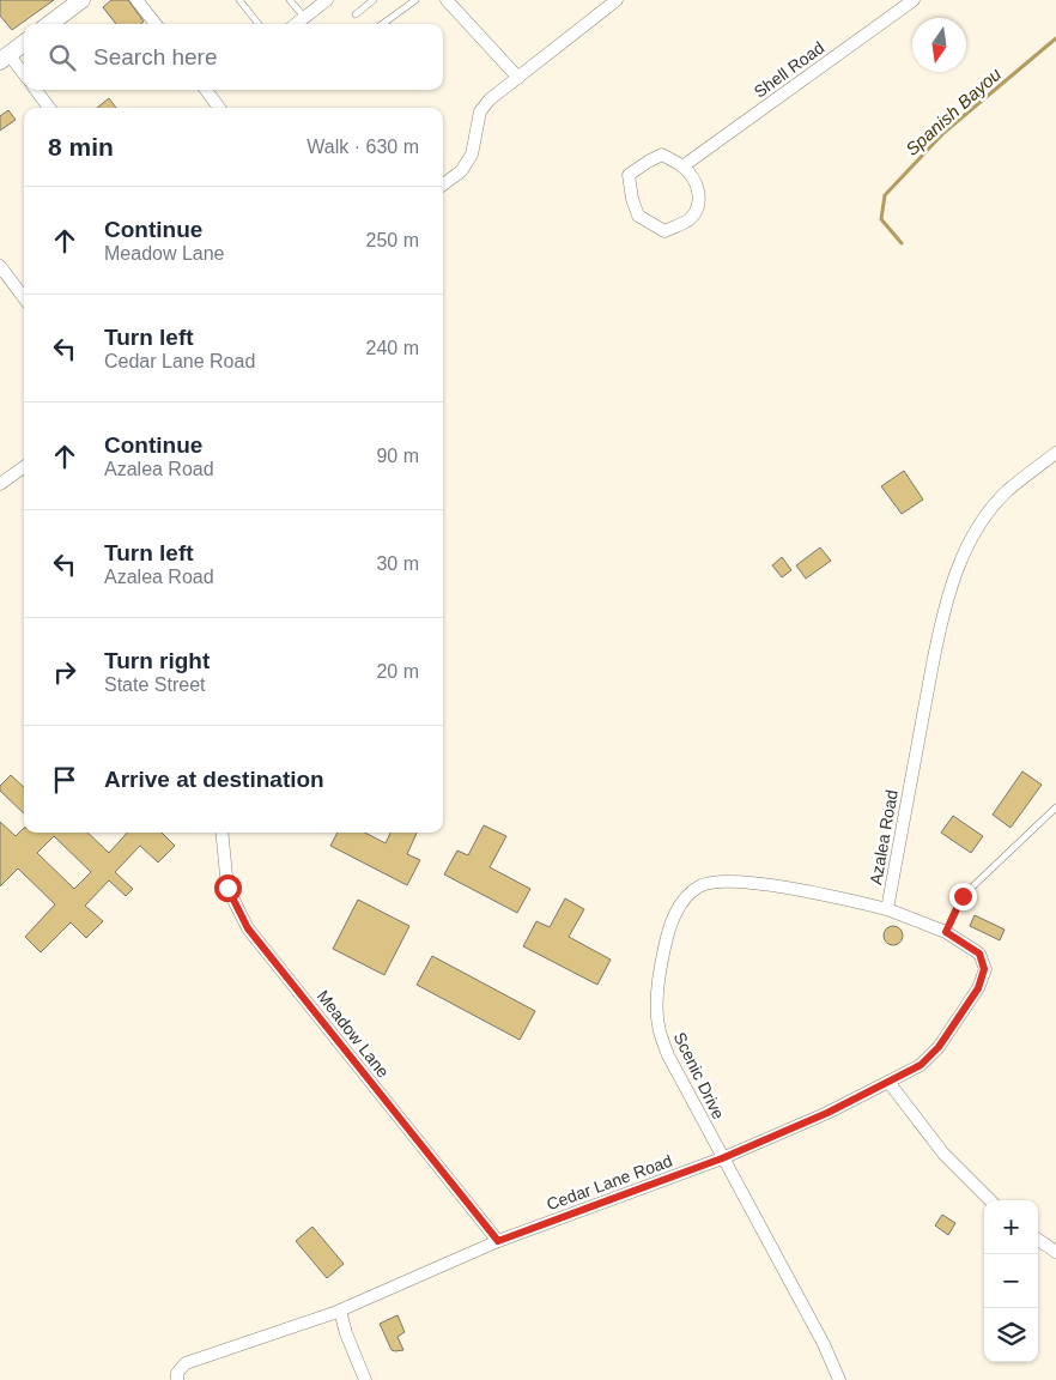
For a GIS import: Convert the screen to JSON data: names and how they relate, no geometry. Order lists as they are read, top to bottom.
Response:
{
  "streets": {
    "street": [
      "Shell Road",
      "Azalea Road",
      "Meadow Lane",
      "Scenic Drive",
      "Cedar Lane Road"
    ]
  },
  "crossings": [
    ["Azalea Road", "Scenic Drive"],
    ["Azalea Road", "Cedar Lane Road"],
    ["Meadow Lane", "Cedar Lane Road"],
    ["Scenic Drive", "Cedar Lane Road"]
  ],
  "water": ["Spanish Bayou"],
  "north": "bottom",
  "page": {
    "search": "Search here",
    "heading": ["8 min", "Walk · 630 m"],
    "list": [
      ["Continue", "Meadow Lane", "250 m"],
      ["Turn left", "Cedar Lane Road", "240 m"],
      ["Continue", "Azalea Road", "90 m"],
      ["Turn left", "Azalea Road", "30 m"],
      ["Turn right", "State Street", "20 m"],
      "Arrive at destination"
    ],
    "map_buttons": ["+", "−"]
  }
}
